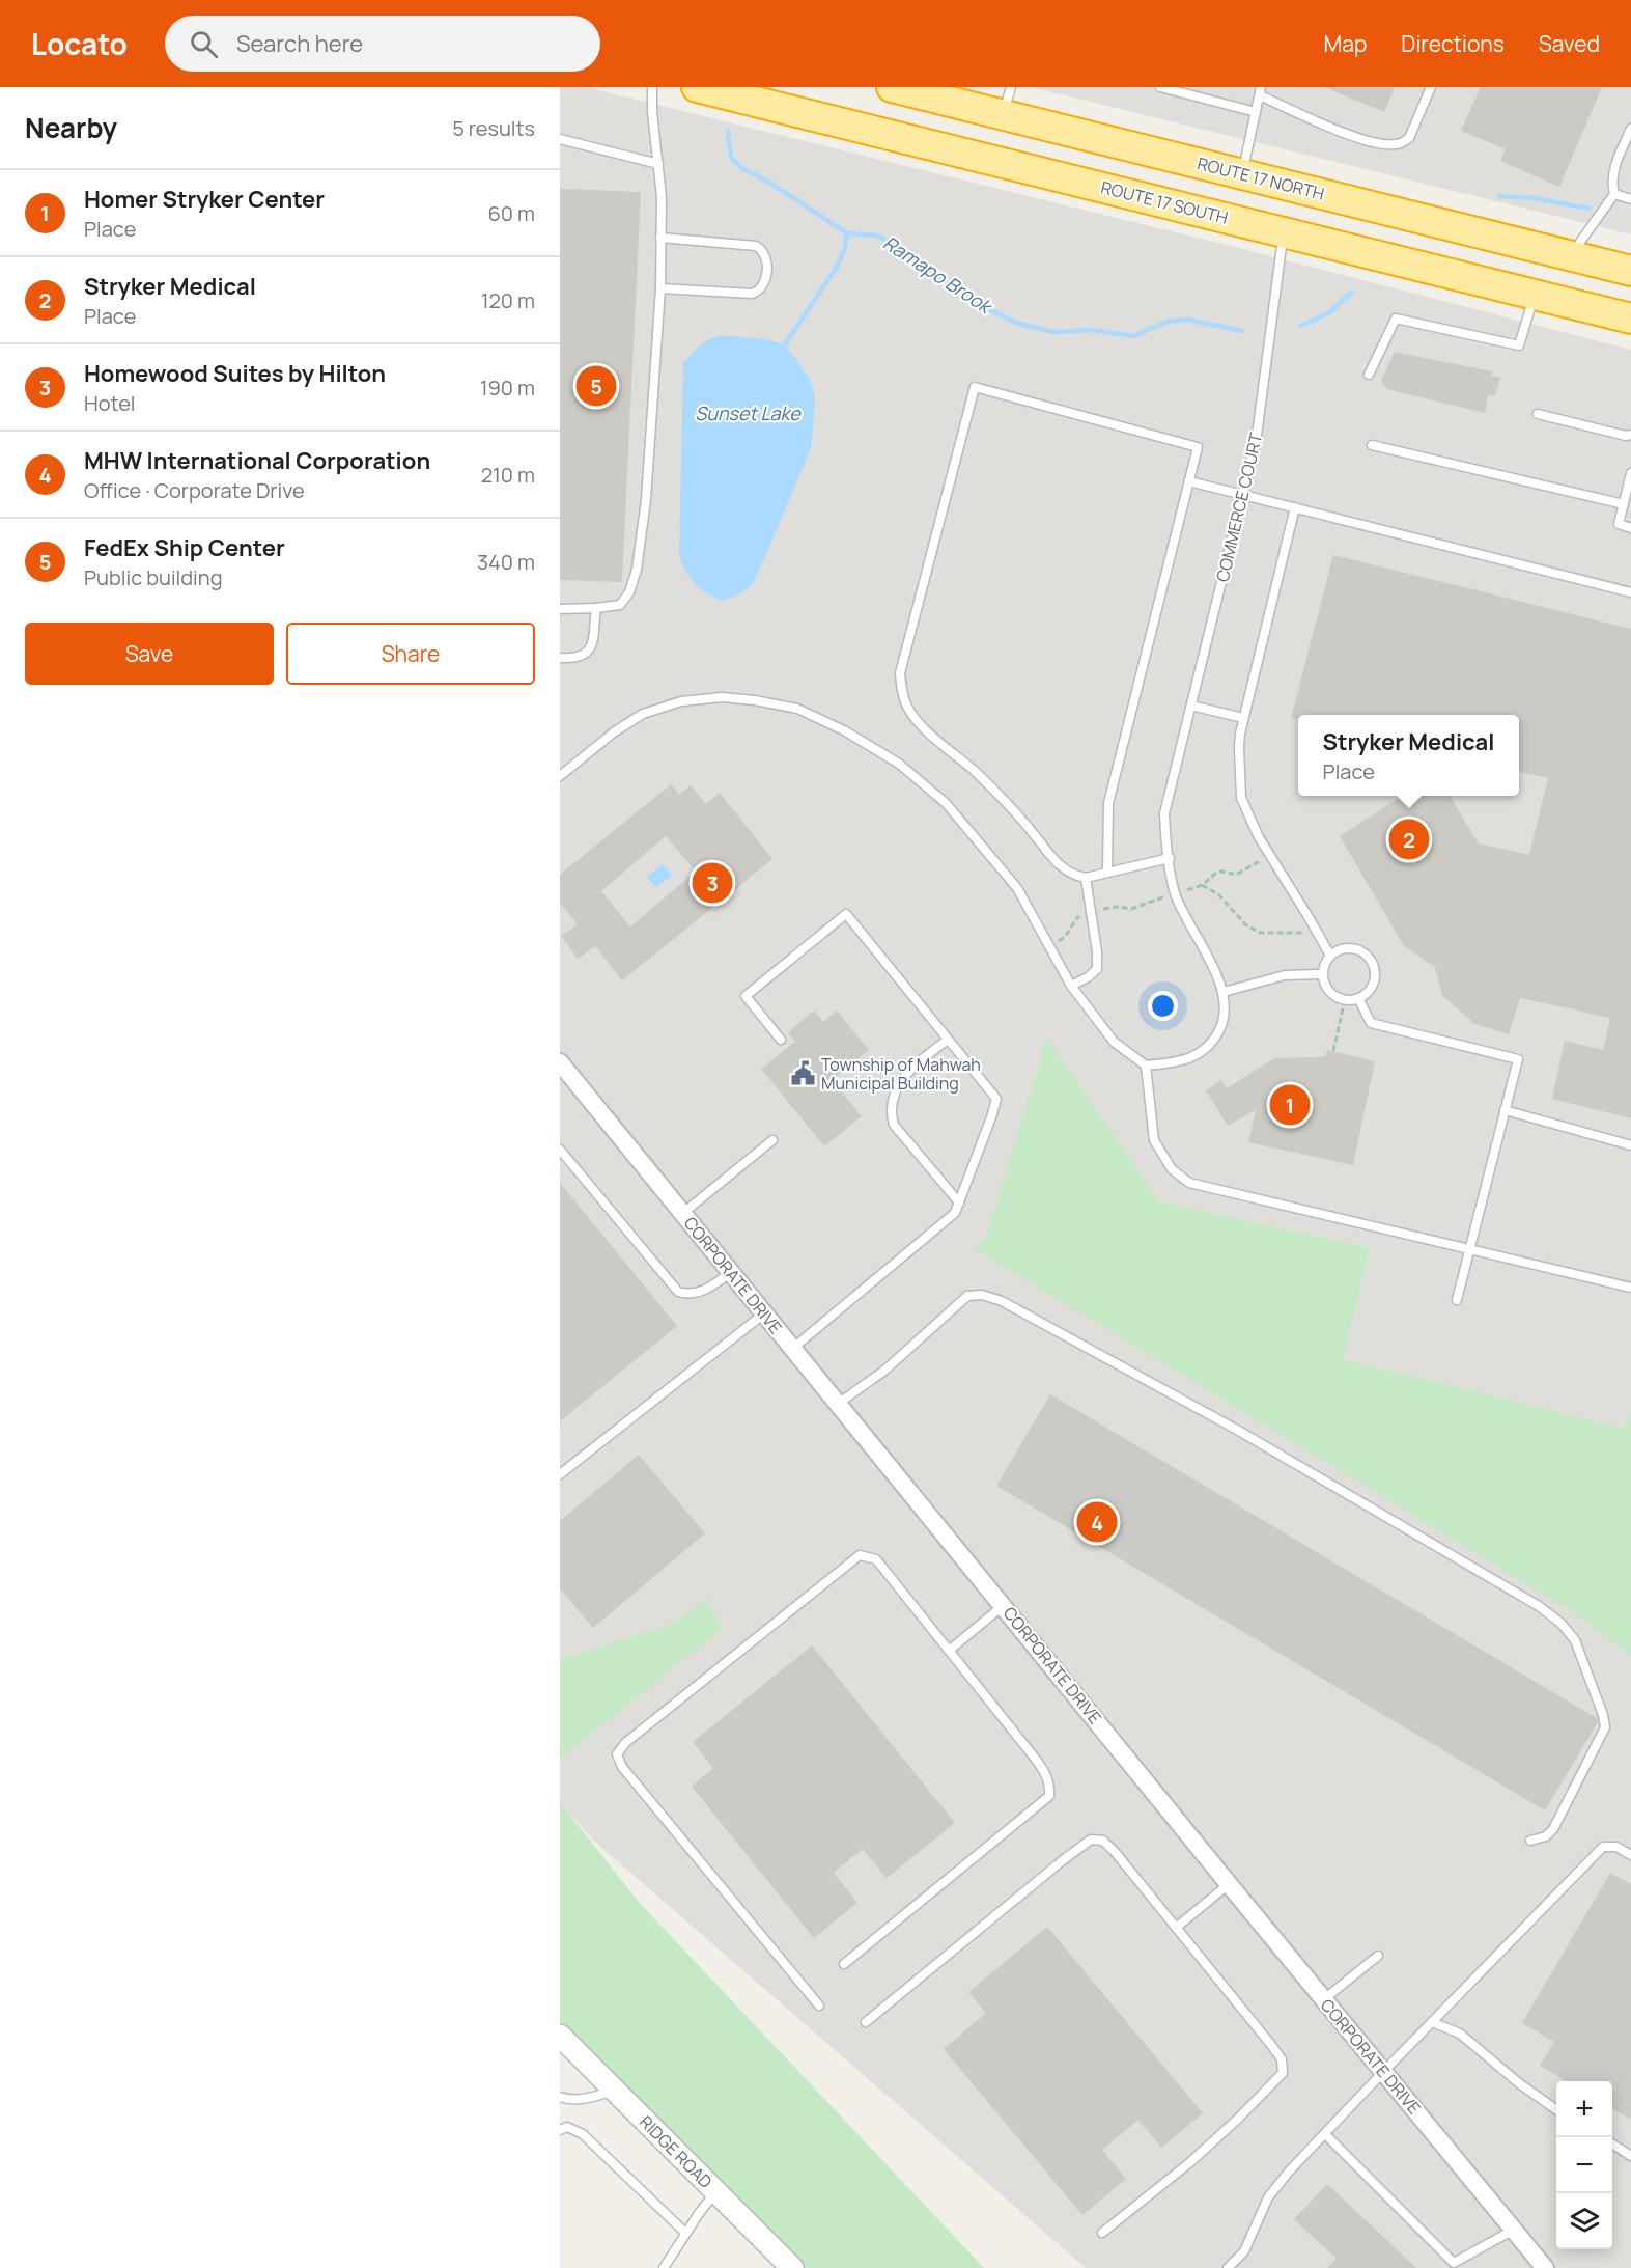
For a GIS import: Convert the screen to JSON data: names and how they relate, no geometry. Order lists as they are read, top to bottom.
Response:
{
  "streets": {
    "highway": ["ROUTE 17 NORTH", "ROUTE 17 SOUTH"],
    "street": ["CORPORATE DRIVE", "RIDGE ROAD"],
    "lane": ["COMMERCE COURT"]
  },
  "crossings": [
    ["ROUTE 17 SOUTH", "COMMERCE COURT"]
  ],
  "water": ["Ramapo Brook", "Sunset Lake"],
  "places": {
    "public building": ["Township of Mahwah Municipal Building"]
  },
  "page": {
    "header": "Locato",
    "search": "Search here",
    "nav": ["Map", "Directions", "Saved"],
    "heading": ["Nearby", "5 results"],
    "list": [
      {
        "mark": "1",
        "name": "Homer Stryker Center",
        "note": "Place",
        "value": "60 m"
      },
      {
        "mark": "2",
        "name": "Stryker Medical",
        "note": "Place",
        "value": "120 m"
      },
      {
        "mark": "3",
        "name": "Homewood Suites by Hilton",
        "note": "Hotel",
        "value": "190 m"
      },
      {
        "mark": "4",
        "name": "MHW International Corporation",
        "note": "Office · Corporate Drive",
        "value": "210 m"
      },
      {
        "mark": "5",
        "name": "FedEx Ship Center",
        "note": "Public building",
        "value": "340 m"
      }
    ],
    "pins": [
      "5",
      "2",
      "3",
      "1",
      "4"
    ],
    "buttons": ["Save", "Share"],
    "popup": ["Stryker Medical", "Place"],
    "map_buttons": ["+", "−"]
  }
}
